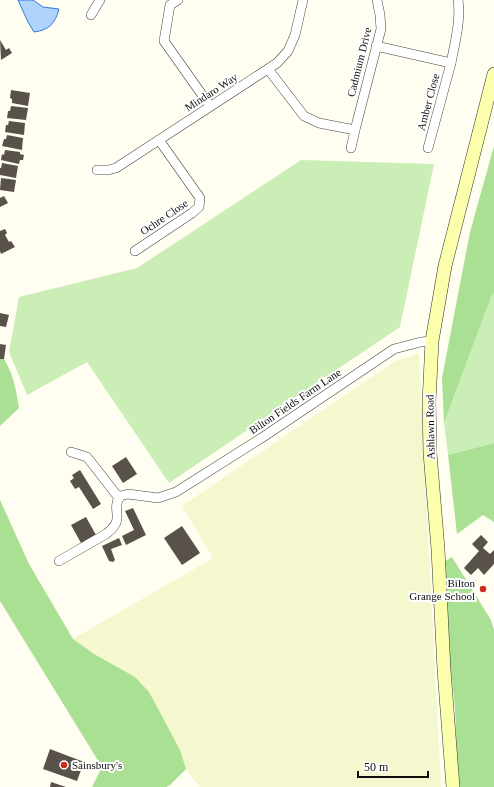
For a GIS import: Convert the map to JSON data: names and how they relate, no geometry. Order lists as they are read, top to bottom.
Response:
{
  "streets": {
    "main road": ["Ashlawn Road"],
    "street": [
      "Cadmium Drive",
      "Mindaro Way",
      "Amber Close",
      "Ochre Close",
      "Bilton Fields Farm Lane"
    ]
  },
  "crossings": [
    ["Cadmium Drive", "Amber Close"],
    ["Mindaro Way", "Ochre Close"],
    ["Bilton Fields Farm Lane", "Ashlawn Road"]
  ],
  "places": ["Bilton Grange School", "Sainsbury's"],
  "scale_bar": "50 m"
}
